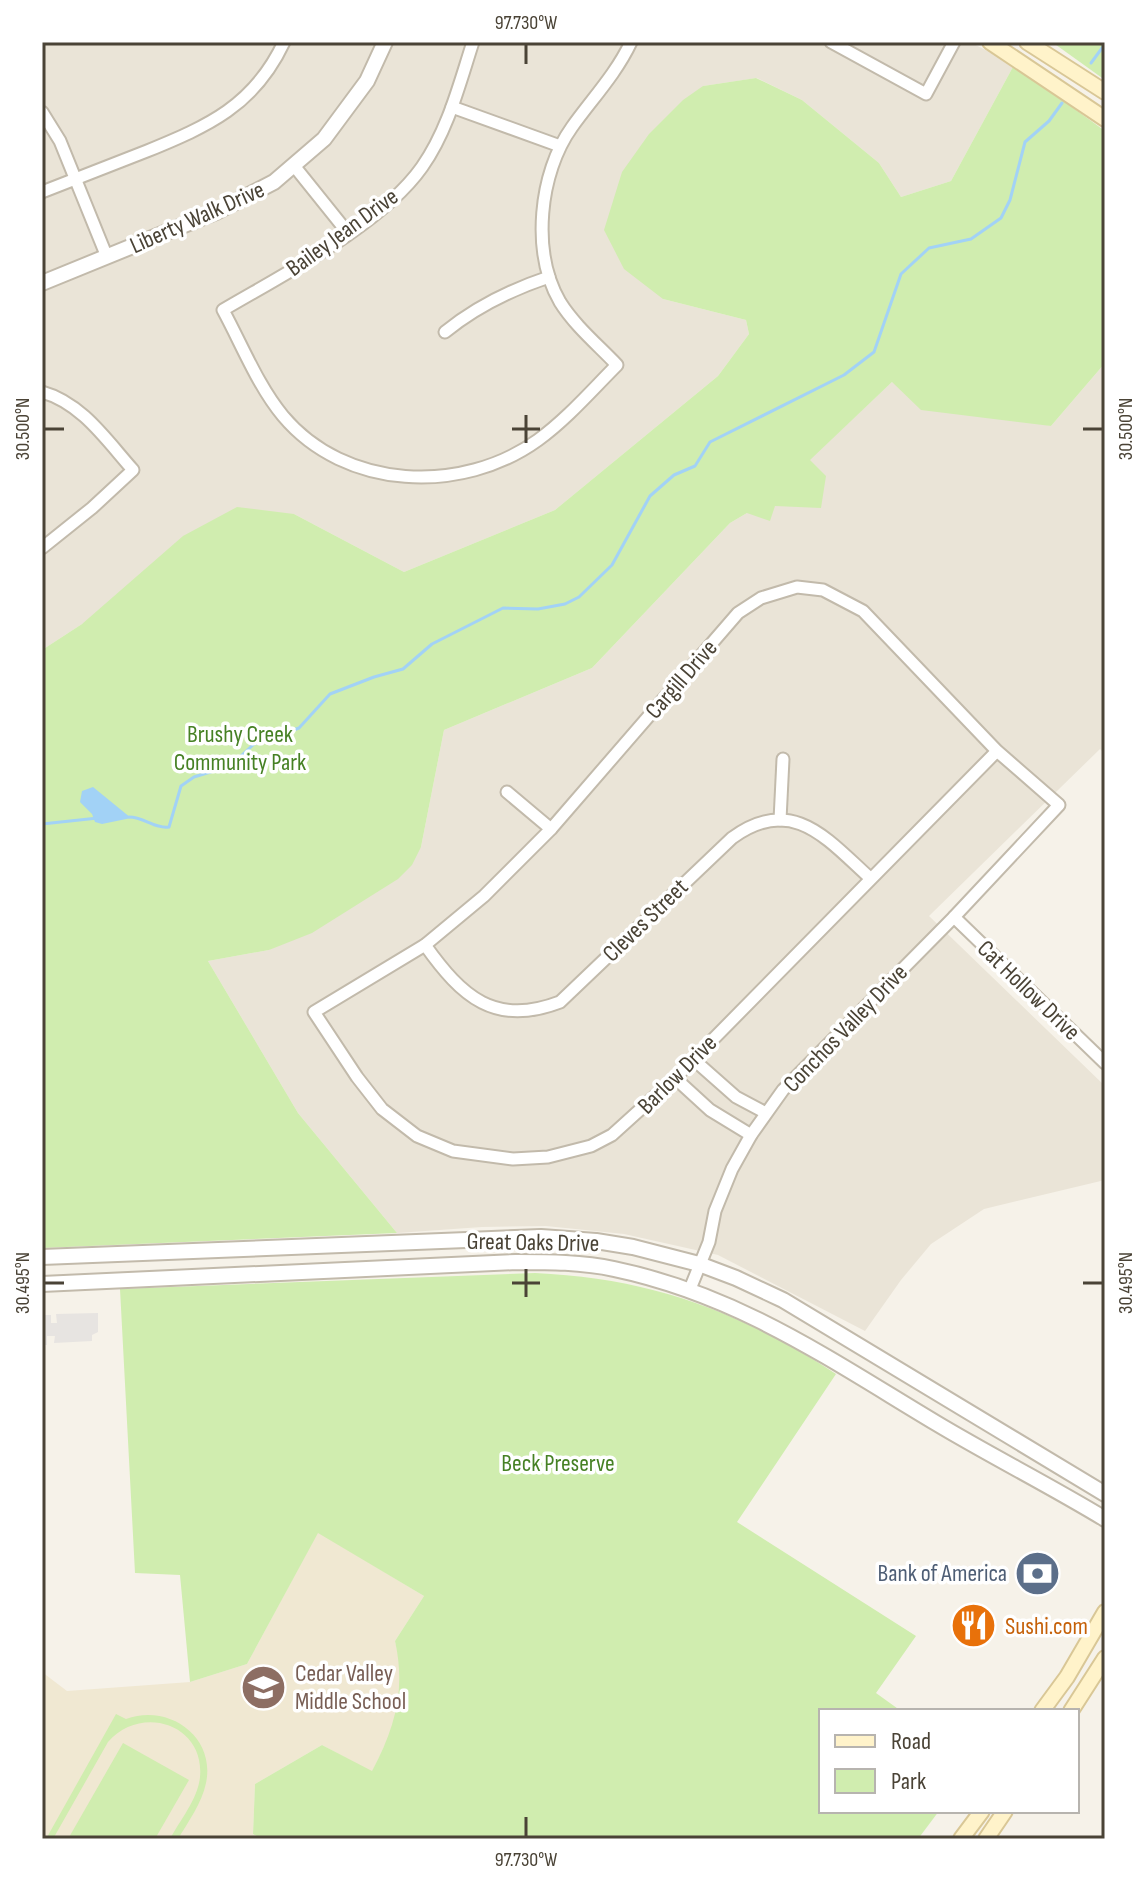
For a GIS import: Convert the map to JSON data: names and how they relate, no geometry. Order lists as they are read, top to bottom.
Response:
{
  "streets": {
    "street": [
      "Liberty Walk Drive",
      "Bailey Jean Drive",
      "Cargill Drive",
      "Cleves Street",
      "Cat Hollow Drive",
      "Conchos Valley Drive",
      "Barlow Drive",
      "Great Oaks Drive"
    ]
  },
  "crossings": [
    ["Cargill Drive", "Cleves Street"],
    ["Cargill Drive", "Conchos Valley Drive"],
    ["Cargill Drive", "Barlow Drive"],
    ["Cat Hollow Drive", "Conchos Valley Drive"],
    ["Conchos Valley Drive", "Great Oaks Drive"]
  ],
  "parks": ["Brushy Creek Community Park", "Beck Preserve"],
  "places": {
    "bank": ["Bank of America"],
    "restaurant": ["Sushi.com"],
    "school or university": ["Cedar Valley Middle School"]
  },
  "legend": ["Road", "Park"],
  "coordinates": ["97.730°W", "30.500°N", "30.495°N"]
}
